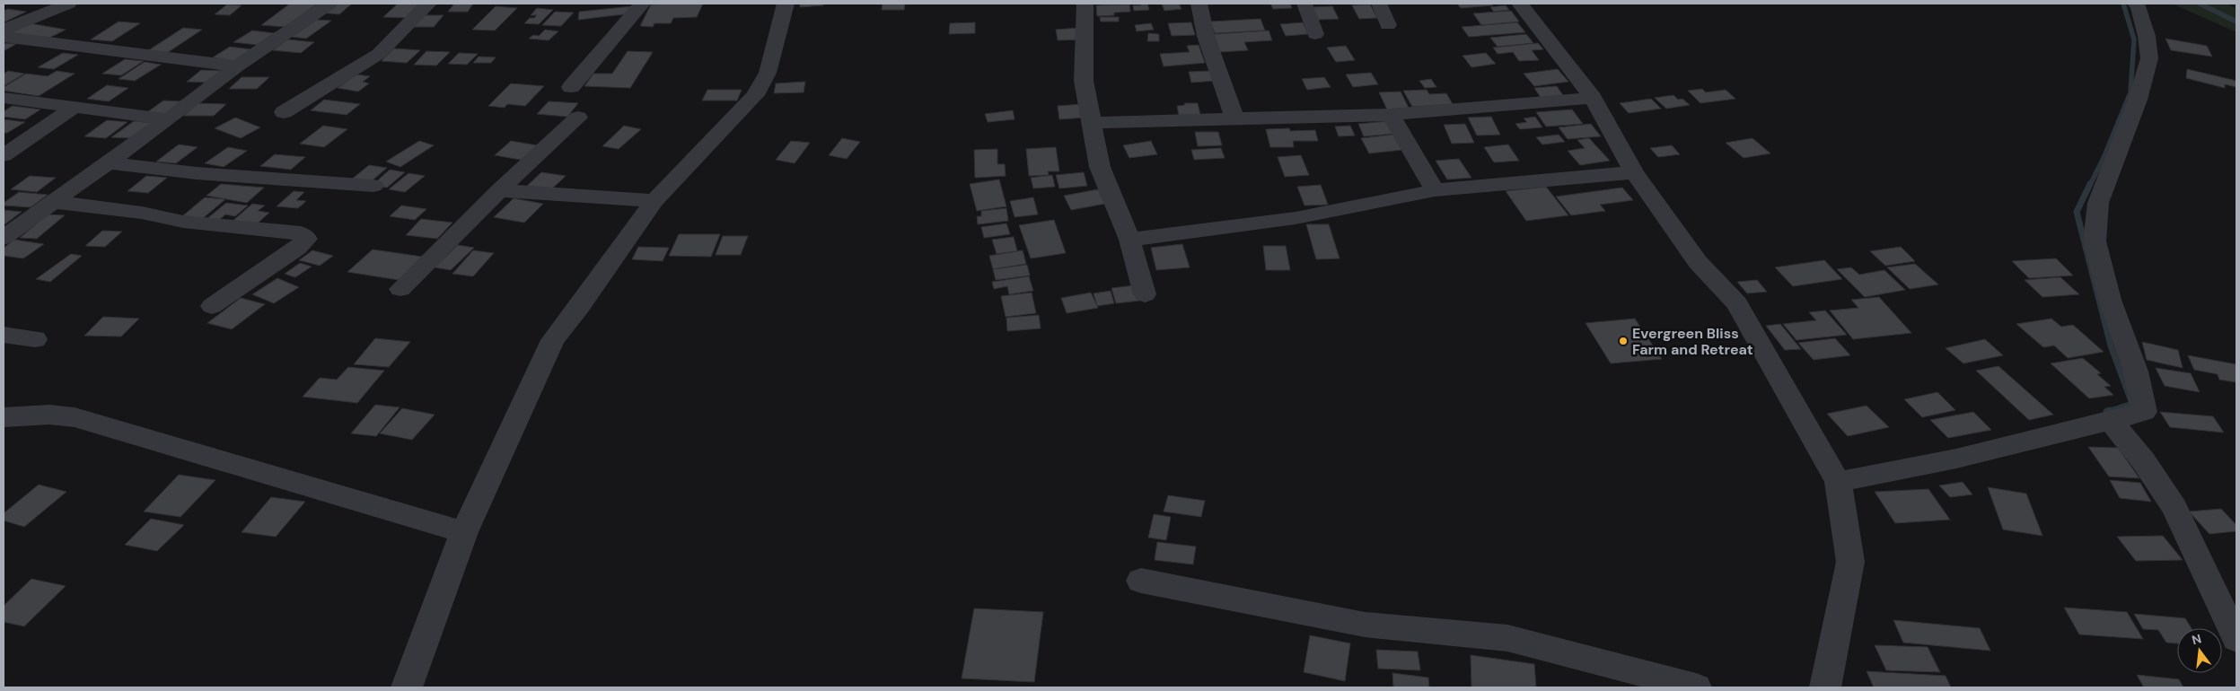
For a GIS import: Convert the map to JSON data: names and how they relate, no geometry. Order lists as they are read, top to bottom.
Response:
{
  "places": ["Evergreen Bliss Farm and Retreat"],
  "north": "top"
}
